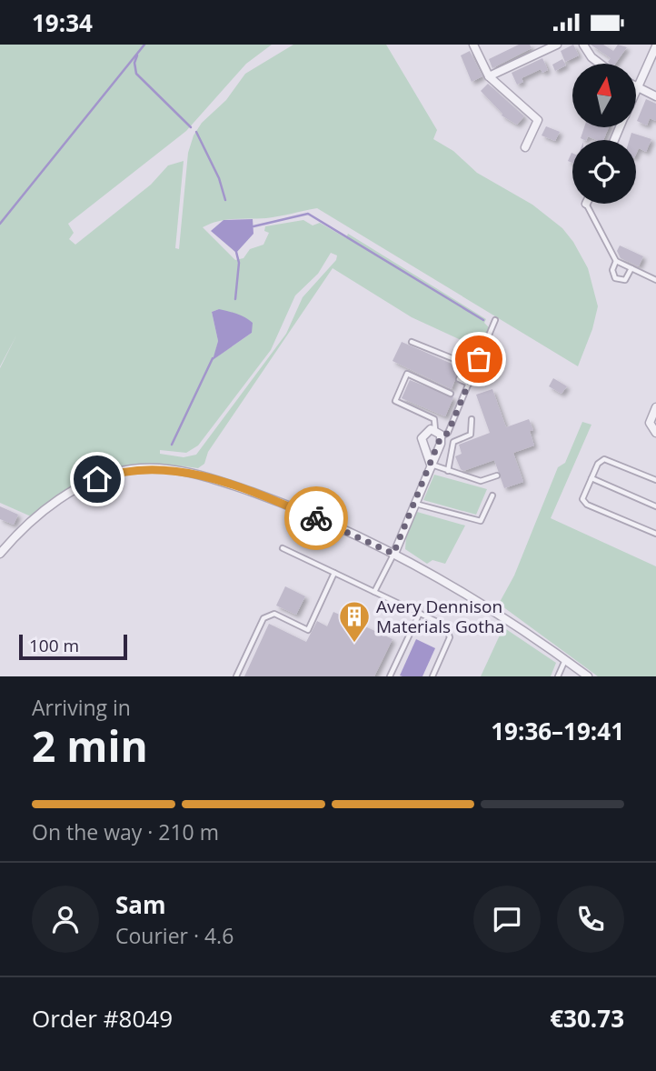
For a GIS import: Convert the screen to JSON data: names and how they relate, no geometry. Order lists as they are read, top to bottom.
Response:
{
  "places": {
    "building": ["Avery Dennison Materials Gotha"]
  },
  "scale_bar": "100 m",
  "north": "top",
  "page": {
    "status": "19:34",
    "scale": "100 m",
    "heading": ["2 min", "Arriving in", "19:36–19:41"],
    "panel": [
      "Sam",
      "Courier · 4.6",
      "Order #8049",
      "€30.73"
    ],
    "bar": "On the way · 210 m"
  }
}
